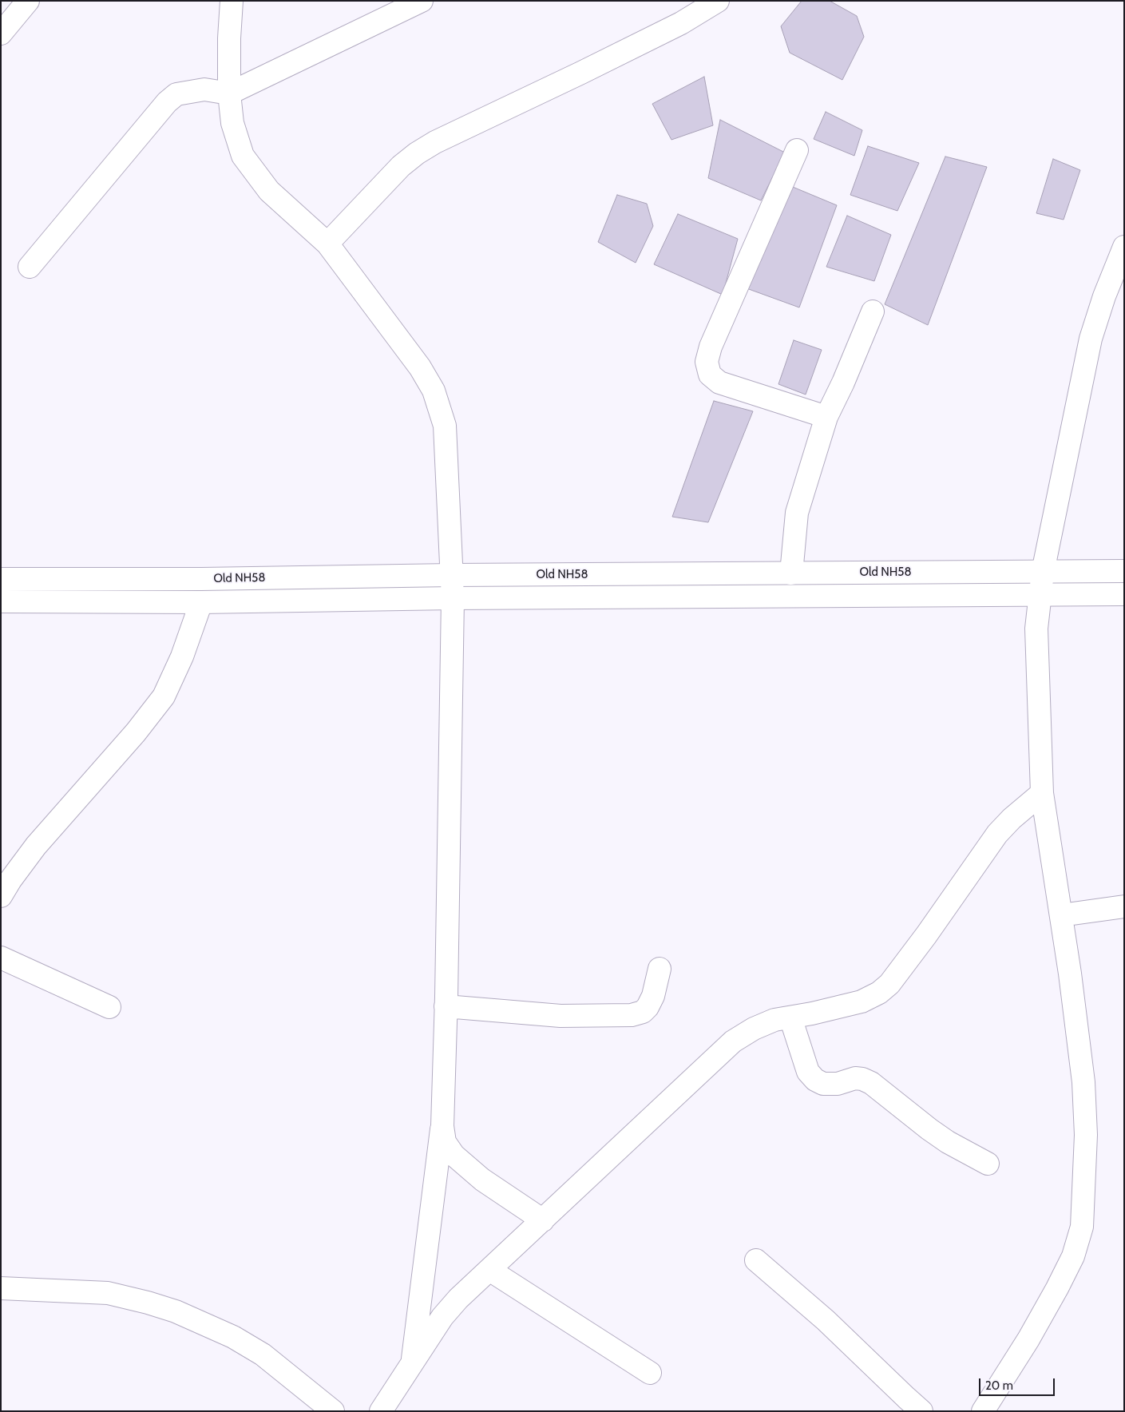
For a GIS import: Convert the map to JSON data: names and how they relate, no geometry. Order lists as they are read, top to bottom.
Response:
{
  "streets": {
    "street": ["Old NH58"]
  },
  "scale_bar": "20 m"
}
